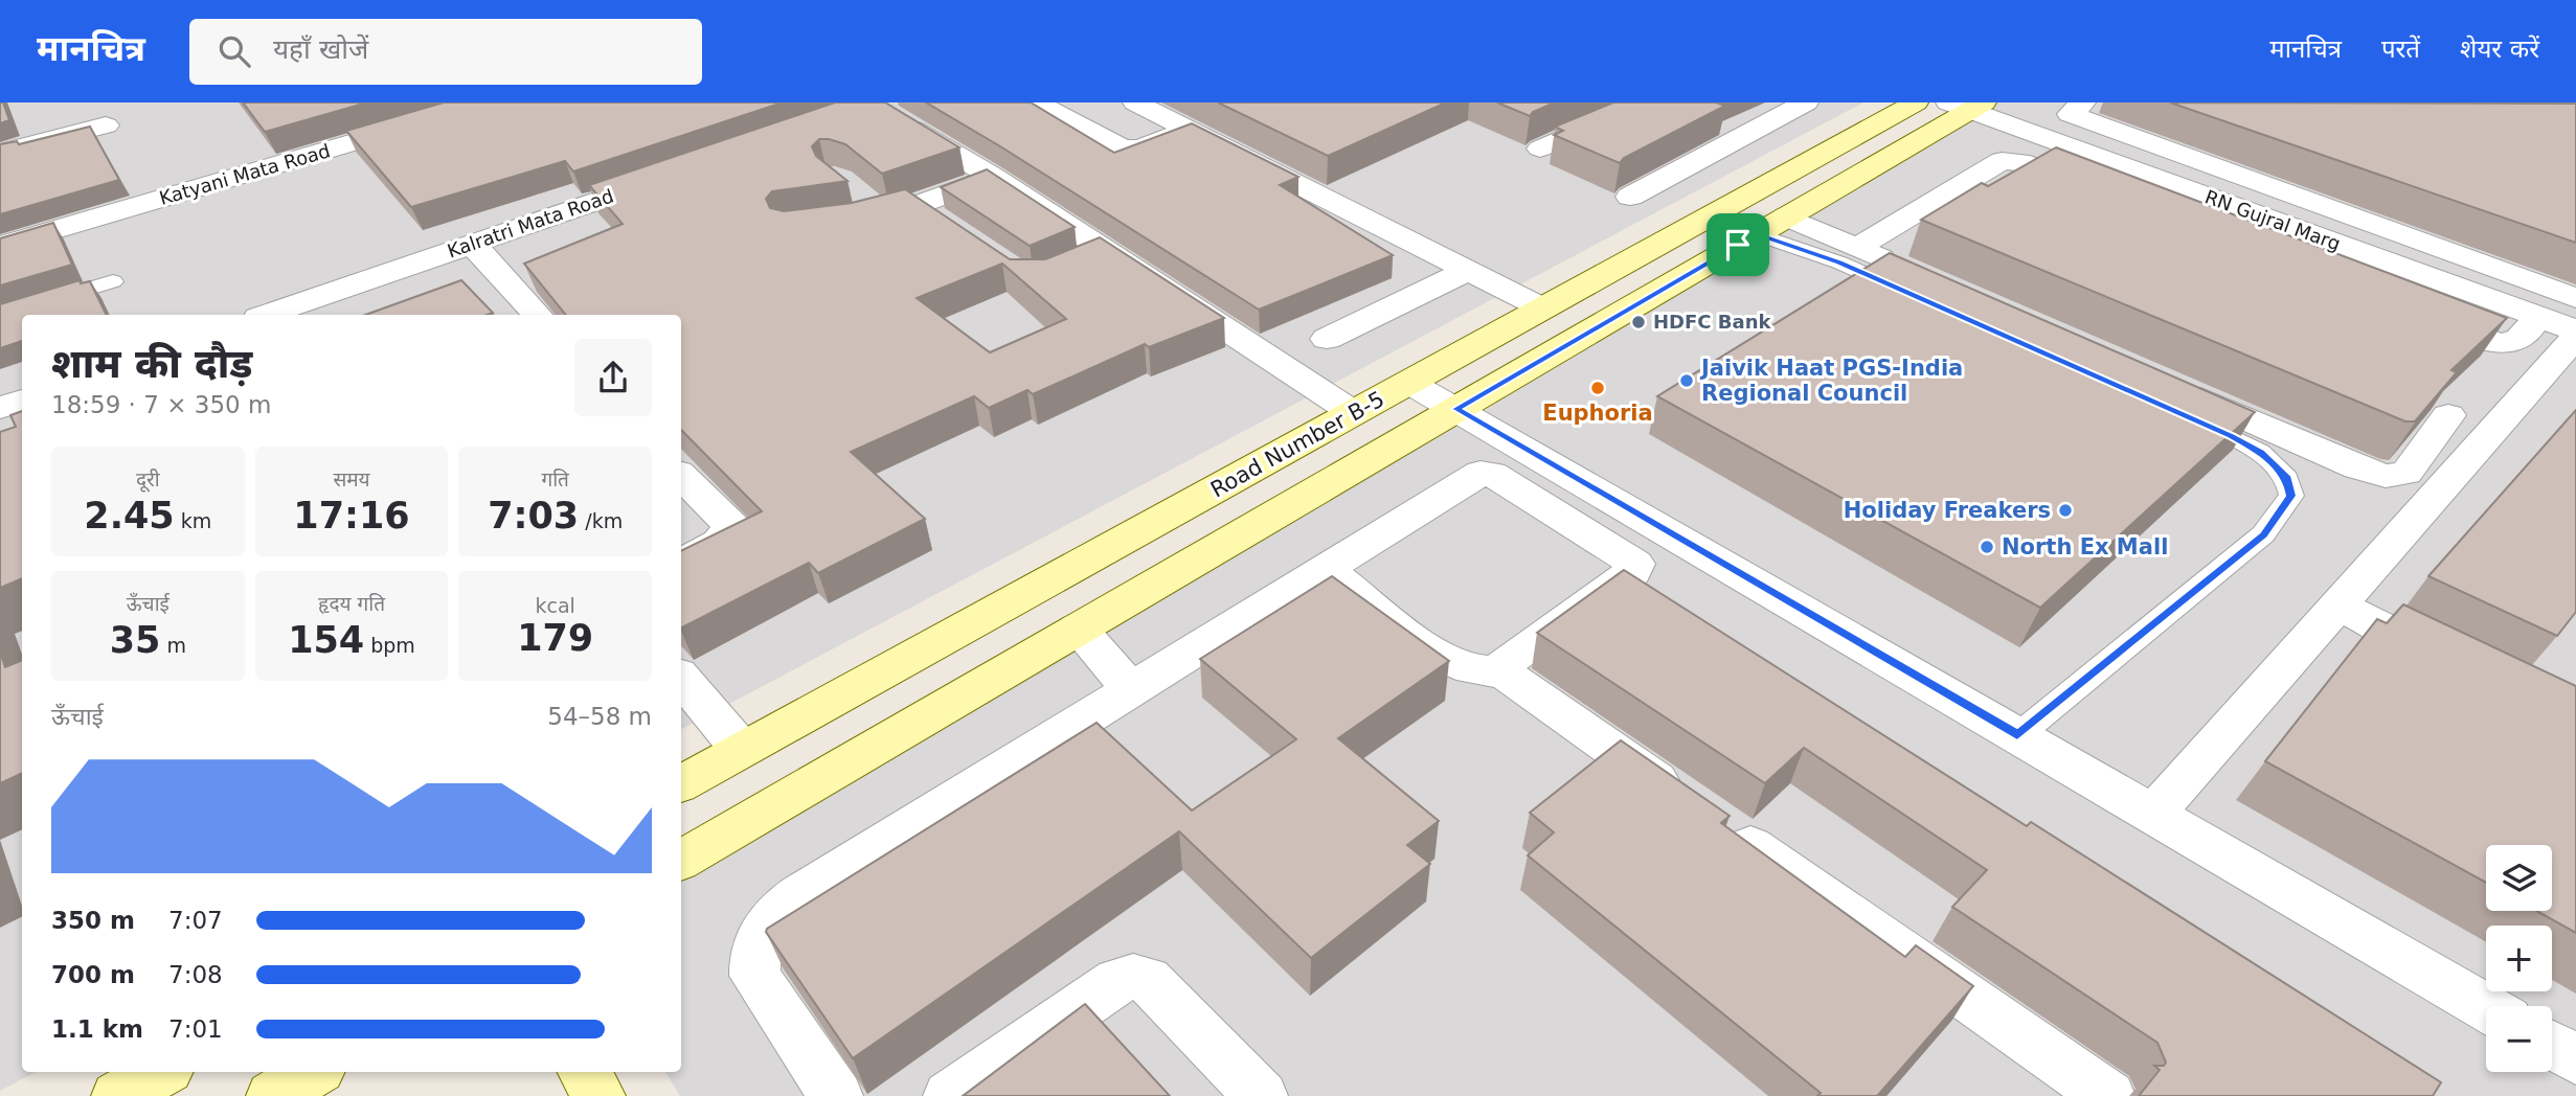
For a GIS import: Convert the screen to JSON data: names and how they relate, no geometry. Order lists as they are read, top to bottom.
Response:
{
  "streets": {
    "street": [
      "Katyani Mata Road",
      "RN Gujral Marg",
      "Kalratri Mata Road",
      "Road Number B-5"
    ]
  },
  "places": [
    "HDFC Bank",
    "Jaivik Haat PGS-India Regional Council",
    "Euphoria",
    "Holiday Freakers",
    "North Ex Mall"
  ],
  "page": {
    "header": "मानचित्र",
    "search": "यहाँ खोजें",
    "nav": ["मानचित्र", "परतें", "शेयर करें"],
    "heading": ["शाम की दौड़", "18:59 · 7 × 350 m"],
    "stats": [
      ["दूरी", "2.45 km"],
      ["समय", "17:16"],
      ["गति", "7:03 /km"],
      ["ऊँचाई", "35 m"],
      ["हृदय गति", "154 bpm"],
      ["kcal", "179"]
    ],
    "chart": ["ऊँचाई", "54–58 m"],
    "map_buttons": ["+", "−"],
    "list": [
      {
        "name": "350 m",
        "note": "7:07"
      },
      {
        "name": "700 m",
        "note": "7:08"
      },
      {
        "name": "1.1 km",
        "note": "7:01"
      }
    ]
  }
}
